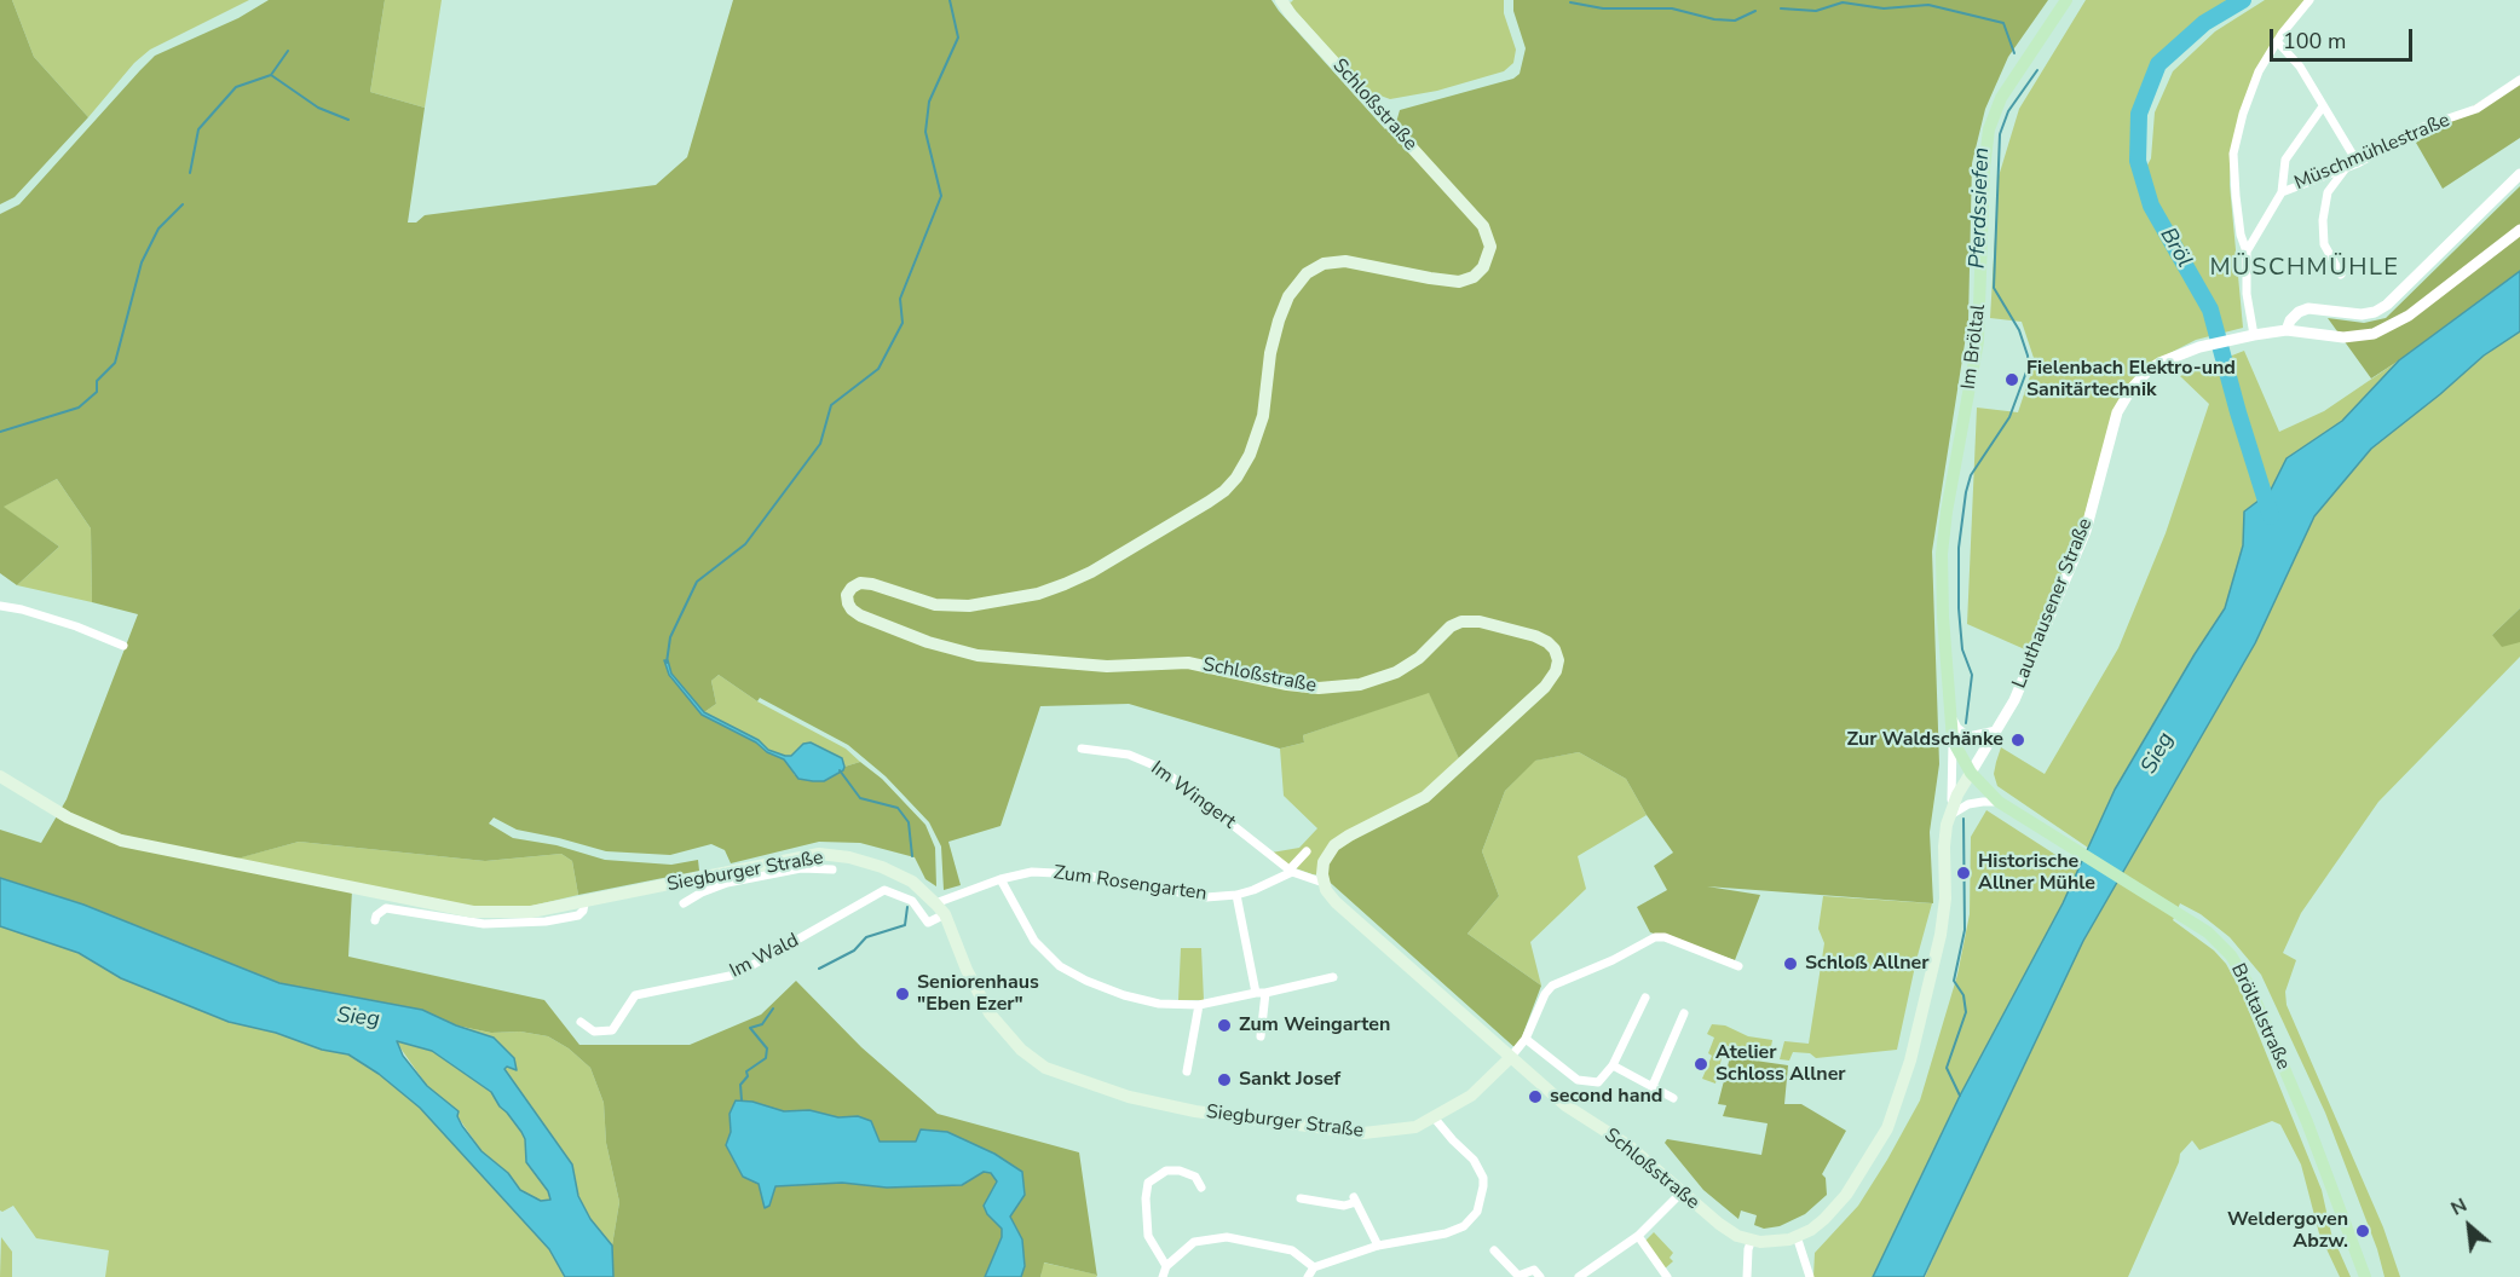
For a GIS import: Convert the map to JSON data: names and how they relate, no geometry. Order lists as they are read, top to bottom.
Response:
{
  "streets": {
    "main road": [
      "Schloßstraße",
      "Im Bröltal",
      "Siegburger Straße",
      "Bröltalstraße"
    ],
    "street": [
      "Müschmühlestraße",
      "Lauthausener Straße",
      "Im Wingert",
      "Zum Rosengarten",
      "Im Wald"
    ]
  },
  "crossings": [
    ["Schloßstraße", "Siegburger Straße"],
    ["Im Bröltal", "Lauthausener Straße"],
    ["Im Bröltal", "Bröltalstraße"],
    ["Im Wingert", "Zum Rosengarten"],
    ["Siegburger Straße", "Zum Rosengarten"],
    ["Siegburger Straße", "Im Wald"]
  ],
  "districts": ["MÜSCHMÜHLE"],
  "water": ["Pferdssiefen", "Bröl", "Sieg"],
  "places": [
    "Fielenbach Elektro-und Sanitärtechnik",
    "Zur Waldschänke",
    "Historische Allner Mühle",
    "Schloß Allner",
    "Seniorenhaus \"Eben Ezer\"",
    "Zum Weingarten",
    "Atelier Schloss Allner",
    "Sankt Josef",
    "second hand",
    "Weldergoven Abzw."
  ],
  "scale_bar": "100 m",
  "north": "top left"
}
